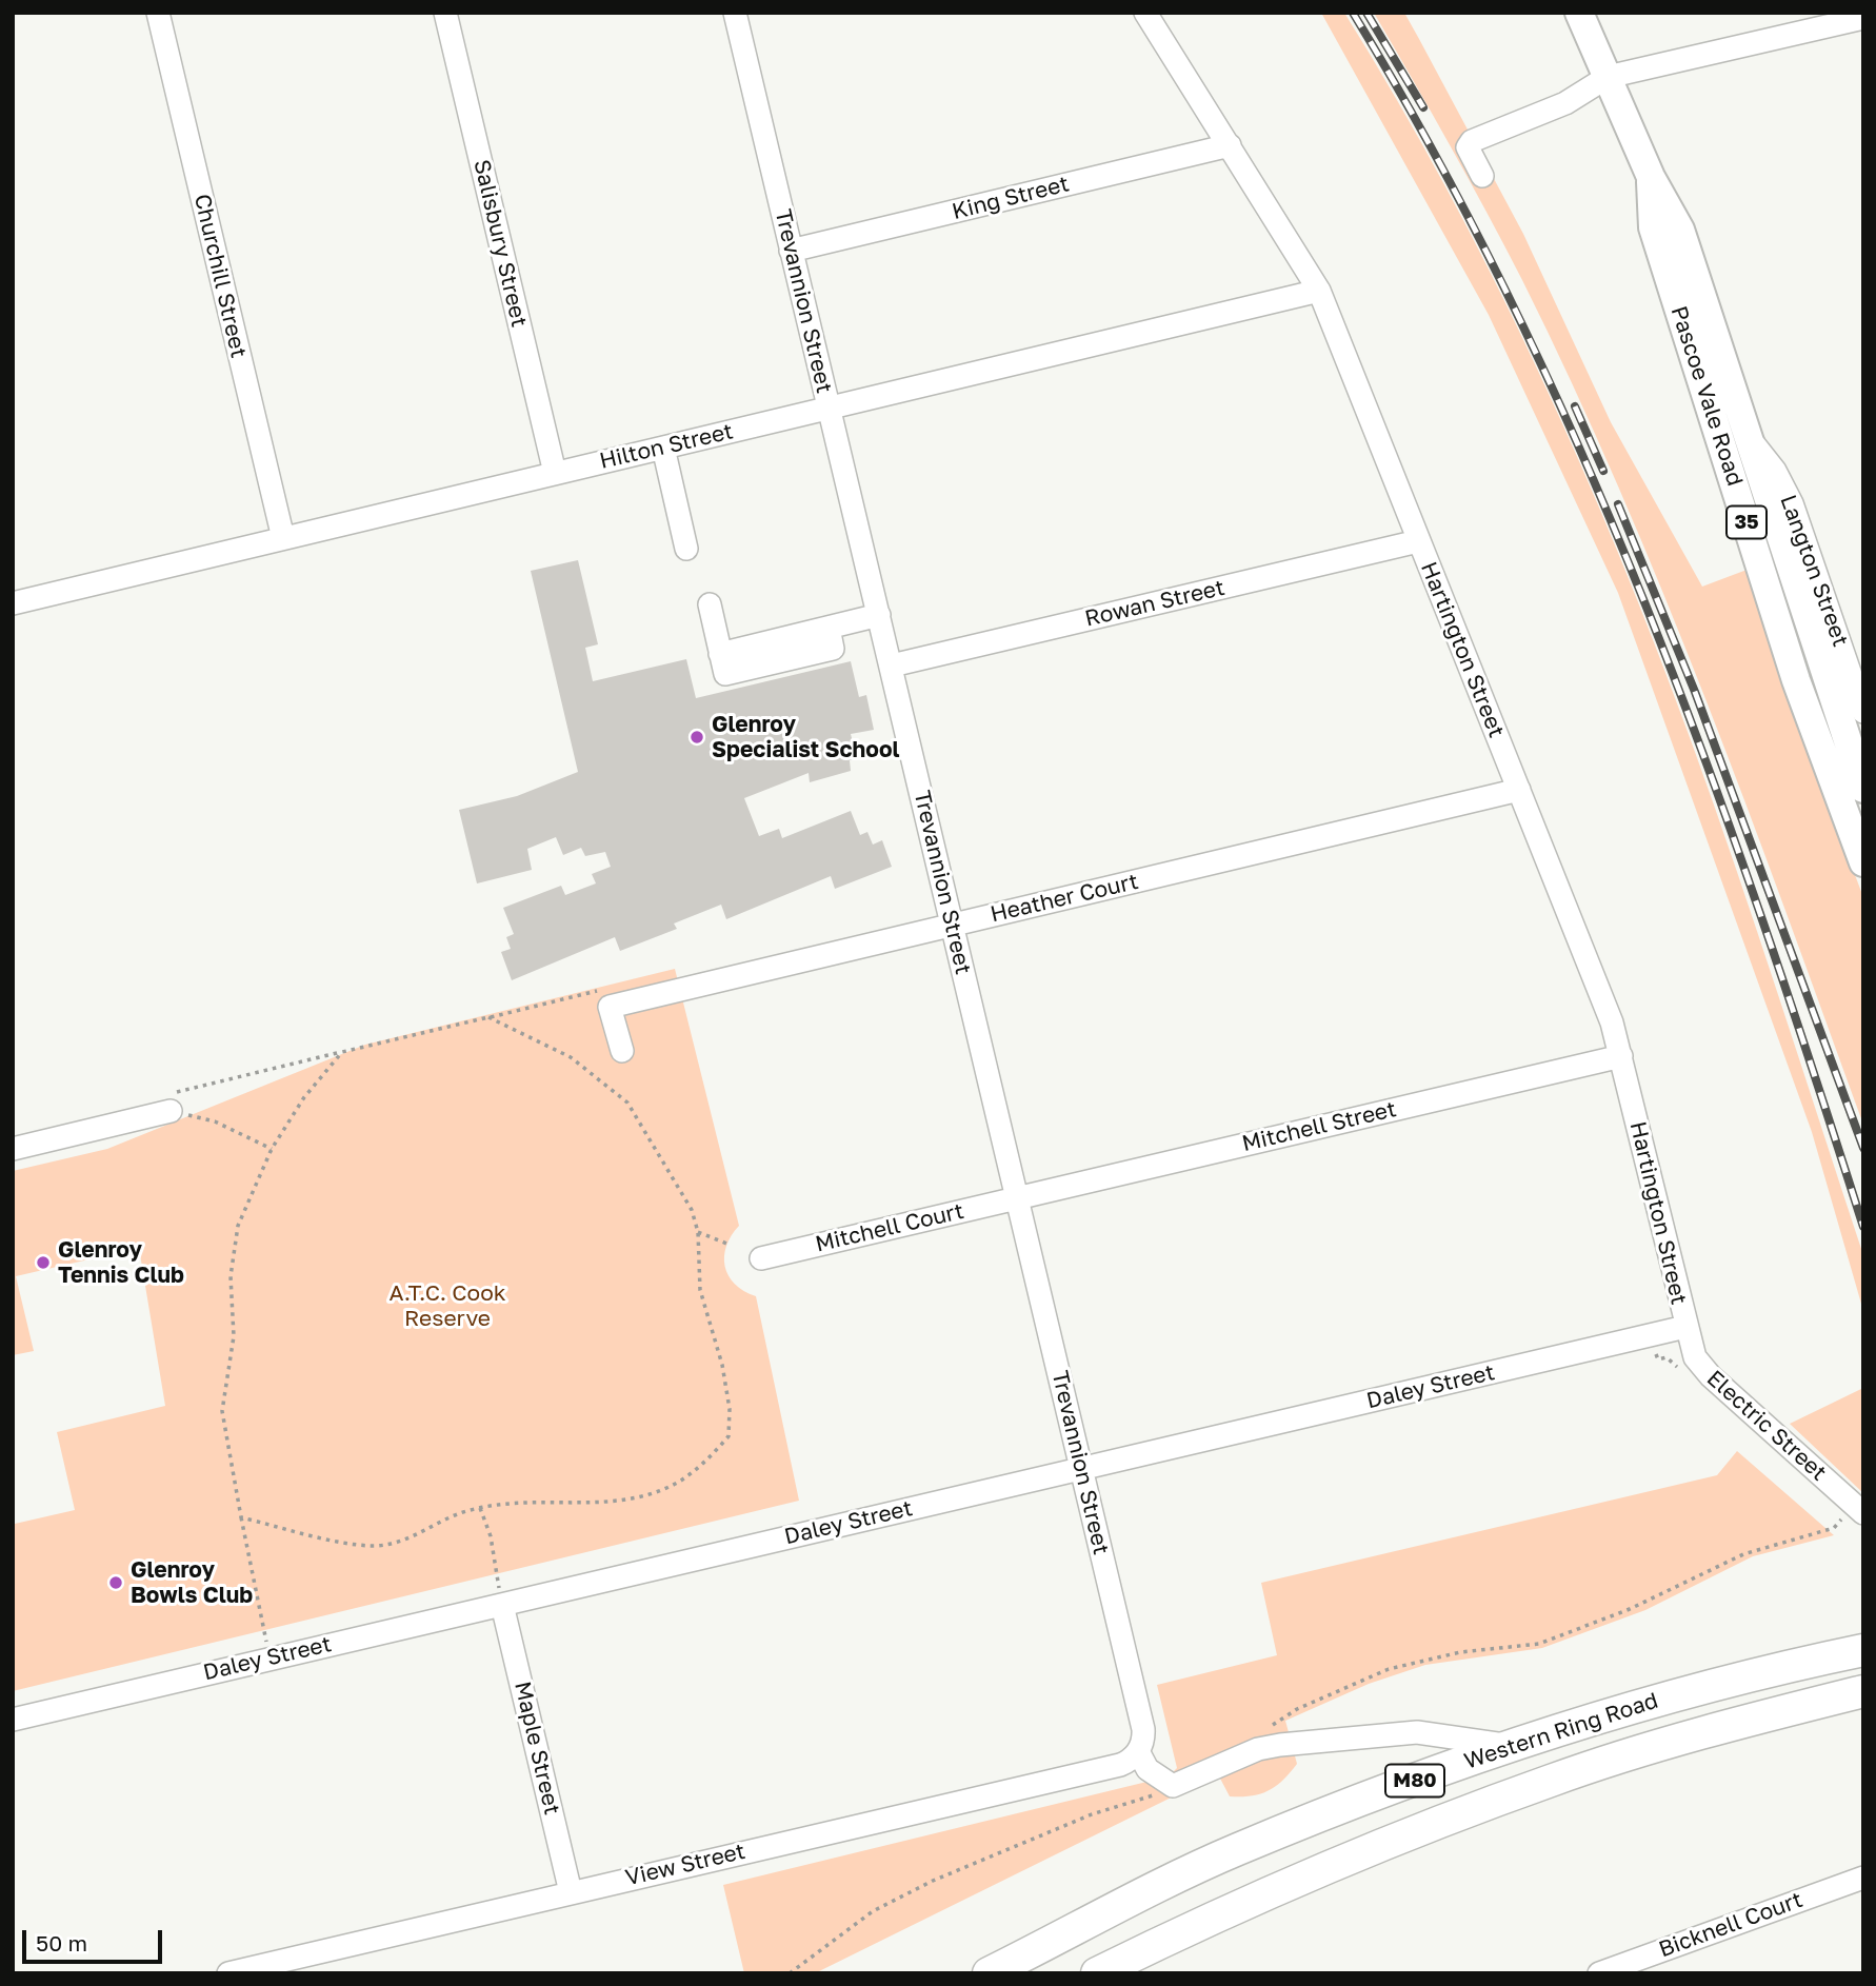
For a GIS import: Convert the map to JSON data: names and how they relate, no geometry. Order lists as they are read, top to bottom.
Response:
{
  "streets": {
    "highway": ["Western Ring Road", "M80"],
    "main road": ["Pascoe Vale Road", "35"],
    "street": [
      "King Street",
      "Salisbury Street",
      "Churchill Street",
      "Trevannion Street",
      "Hilton Street",
      "Langton Street",
      "Rowan Street",
      "Hartington Street",
      "Heather Court",
      "Mitchell Street",
      "Mitchell Court",
      "Daley Street",
      "Electric Street",
      "Maple Street",
      "View Street",
      "Bicknell Court"
    ]
  },
  "crossings": [
    ["King Street", "Trevannion Street"],
    ["King Street", "Hartington Street"],
    ["Salisbury Street", "Hilton Street"],
    ["Churchill Street", "Hilton Street"],
    ["Trevannion Street", "Hilton Street"],
    ["Trevannion Street", "Rowan Street"],
    ["Trevannion Street", "Heather Court"],
    ["Trevannion Street", "Mitchell Street"],
    ["Trevannion Street", "Mitchell Court"],
    ["Trevannion Street", "Daley Street"],
    ["Trevannion Street", "View Street"],
    ["Pascoe Vale Road", "Langton Street"],
    ["Hilton Street", "Hartington Street"],
    ["Rowan Street", "Hartington Street"],
    ["Hartington Street", "Heather Court"],
    ["Hartington Street", "Mitchell Street"],
    ["Hartington Street", "Daley Street"],
    ["Hartington Street", "Electric Street"],
    ["Mitchell Street", "Mitchell Court"],
    ["Daley Street", "Electric Street"],
    ["Daley Street", "Maple Street"],
    ["Maple Street", "View Street"]
  ],
  "parks": ["A.T.C. Cook Reserve"],
  "places": ["Glenroy Specialist School", "Glenroy Tennis Club", "Glenroy Bowls Club"],
  "scale_bar": "50 m"
}
